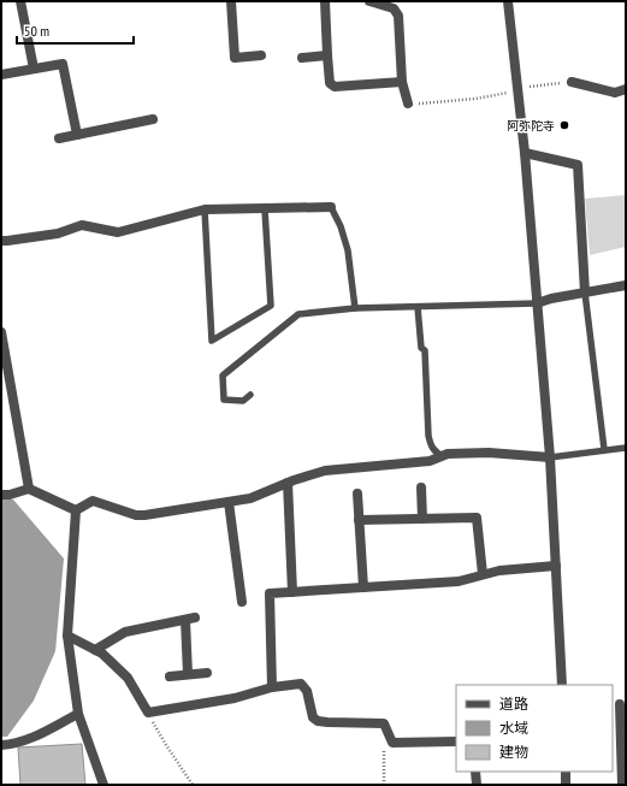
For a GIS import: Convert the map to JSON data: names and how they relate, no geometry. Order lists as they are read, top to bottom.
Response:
{
  "places": ["阿弥陀寺"],
  "legend": ["道路", "水域", "建物"],
  "scale_bar": "50 m"
}
